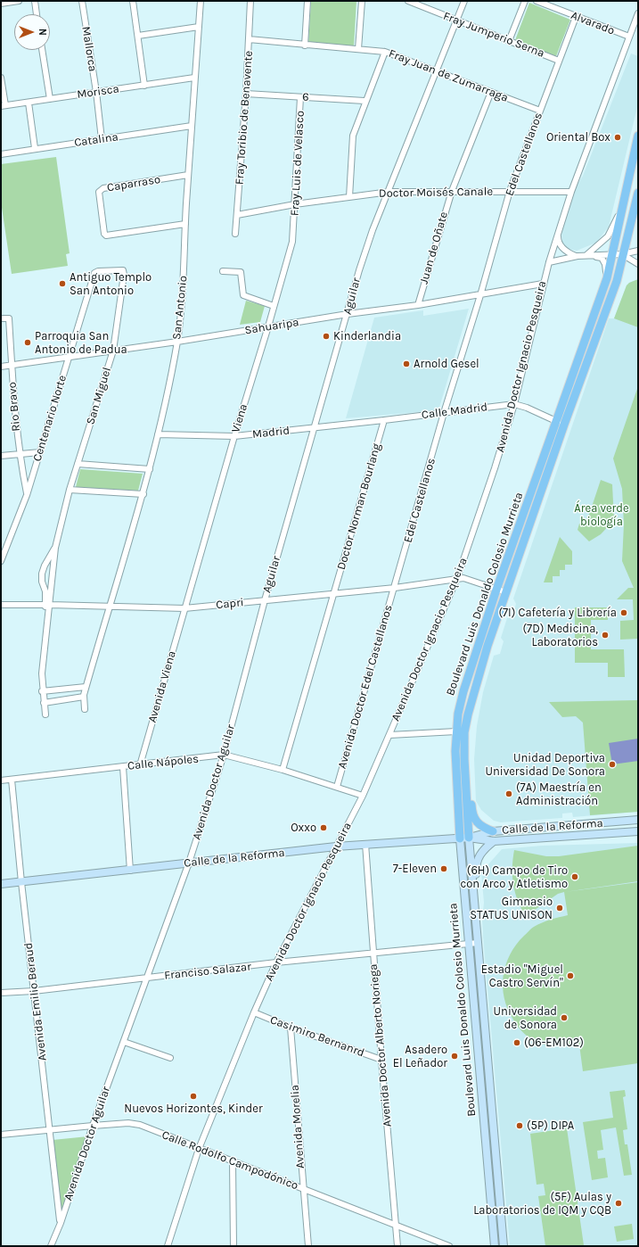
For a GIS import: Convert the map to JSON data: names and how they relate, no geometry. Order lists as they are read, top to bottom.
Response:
{
  "streets": {
    "main road": ["Boulevard Luis Donaldo Colosio Murrieta", "Calle de la Reforma"],
    "street": [
      "Alvarado",
      "Fray Jumperio Serna",
      "Mallorca",
      "Fray Juan de Zumarraga",
      "Morisca",
      "6",
      "Fray Toribio de Benavente",
      "Catalina",
      "Edel Castellanos",
      "Fray Luis de Velasco",
      "Caparraso",
      "Doctor Moisés Canale",
      "Juan de Oñate",
      "Aguilar",
      "San Antonio",
      "Sahuaripa",
      "Avenida Doctor Ignacio Pesqueira",
      "San Miguel",
      "Rio Bravo",
      "Calle Madrid",
      "Centenario Norte",
      "Viena",
      "Madrid",
      "Doctor Norman Bourlang",
      "Capri",
      "Avenida Viena",
      "Avenida Doctor Edel Castellanos",
      "Calle Nápoles",
      "Avenida Doctor Aguilar",
      "Franciso Salazar",
      "Avenida Emilio Beraud",
      "Casimiro Bernanrd",
      "Avenida Doctor Alberto Noriega",
      "Avenida Morelia",
      "Calle Rodolfo Campodónico"
    ]
  },
  "crossings": [
    ["Alvarado", "Edel Castellanos"],
    ["Alvarado", "Avenida Doctor Ignacio Pesqueira"],
    ["Fray Jumperio Serna", "Edel Castellanos"],
    ["Fray Jumperio Serna", "Aguilar"],
    ["Mallorca", "Morisca"],
    ["Mallorca", "Catalina"],
    ["Fray Juan de Zumarraga", "Fray Toribio de Benavente"],
    ["Fray Juan de Zumarraga", "Edel Castellanos"],
    ["Fray Juan de Zumarraga", "Juan de Oñate"],
    ["Fray Juan de Zumarraga", "Aguilar"],
    ["Morisca", "San Antonio"],
    ["6", "Fray Toribio de Benavente"],
    ["6", "Fray Luis de Velasco"],
    ["Fray Toribio de Benavente", "Doctor Moisés Canale"],
    ["Catalina", "San Antonio"],
    ["Edel Castellanos", "Doctor Moisés Canale"],
    ["Edel Castellanos", "Sahuaripa"],
    ["Edel Castellanos", "Calle Madrid"],
    ["Edel Castellanos", "Capri"],
    ["Edel Castellanos", "Avenida Doctor Edel Castellanos"],
    ["Fray Luis de Velasco", "Doctor Moisés Canale"],
    ["Fray Luis de Velasco", "Viena"],
    ["Caparraso", "San Antonio"],
    ["Doctor Moisés Canale", "Juan de Oñate"],
    ["Doctor Moisés Canale", "Aguilar"],
    ["Doctor Moisés Canale", "Avenida Doctor Ignacio Pesqueira"],
    ["Juan de Oñate", "Sahuaripa"],
    ["Aguilar", "Sahuaripa"],
    ["Aguilar", "Madrid"],
    ["Aguilar", "Capri"],
    ["Aguilar", "Avenida Doctor Aguilar"],
    ["San Antonio", "Sahuaripa"],
    ["San Antonio", "Madrid"],
    ["San Antonio", "Capri"],
    ["Sahuaripa", "Avenida Doctor Ignacio Pesqueira"],
    ["Sahuaripa", "San Miguel"],
    ["Sahuaripa", "Rio Bravo"],
    ["Sahuaripa", "Centenario Norte"],
    ["Sahuaripa", "Viena"],
    ["Avenida Doctor Ignacio Pesqueira", "Calle Madrid"],
    ["Avenida Doctor Ignacio Pesqueira", "Capri"],
    ["Avenida Doctor Ignacio Pesqueira", "Calle Nápoles"],
    ["Avenida Doctor Ignacio Pesqueira", "Calle de la Reforma"],
    ["Avenida Doctor Ignacio Pesqueira", "Franciso Salazar"],
    ["Avenida Doctor Ignacio Pesqueira", "Casimiro Bernanrd"],
    ["Avenida Doctor Ignacio Pesqueira", "Calle Rodolfo Campodónico"],
    ["San Miguel", "Centenario Norte"],
    ["San Miguel", "Capri"],
    ["Rio Bravo", "Centenario Norte"],
    ["Calle Madrid", "Madrid"],
    ["Calle Madrid", "Doctor Norman Bourlang"],
    ["Calle Madrid", "Boulevard Luis Donaldo Colosio Murrieta"],
    ["Viena", "Madrid"],
    ["Viena", "Capri"],
    ["Viena", "Avenida Viena"],
    ["Madrid", "Doctor Norman Bourlang"],
    ["Doctor Norman Bourlang", "Capri"],
    ["Doctor Norman Bourlang", "Calle Nápoles"],
    ["Boulevard Luis Donaldo Colosio Murrieta", "Capri"],
    ["Boulevard Luis Donaldo Colosio Murrieta", "Calle de la Reforma"],
    ["Boulevard Luis Donaldo Colosio Murrieta", "Franciso Salazar"],
    ["Capri", "Avenida Viena"],
    ["Capri", "Avenida Doctor Edel Castellanos"],
    ["Capri", "Avenida Doctor Aguilar"],
    ["Avenida Viena", "Calle Nápoles"],
    ["Avenida Doctor Edel Castellanos", "Calle Nápoles"],
    ["Calle Nápoles", "Avenida Doctor Aguilar"],
    ["Calle Nápoles", "Avenida Emilio Beraud"],
    ["Avenida Doctor Aguilar", "Calle de la Reforma"],
    ["Avenida Doctor Aguilar", "Franciso Salazar"],
    ["Avenida Doctor Aguilar", "Avenida Emilio Beraud"],
    ["Avenida Doctor Aguilar", "Calle Rodolfo Campodónico"],
    ["Calle de la Reforma", "Avenida Emilio Beraud"],
    ["Calle de la Reforma", "Avenida Doctor Alberto Noriega"],
    ["Franciso Salazar", "Avenida Emilio Beraud"],
    ["Franciso Salazar", "Avenida Doctor Alberto Noriega"],
    ["Avenida Emilio Beraud", "Calle Rodolfo Campodónico"],
    ["Casimiro Bernanrd", "Avenida Doctor Alberto Noriega"],
    ["Casimiro Bernanrd", "Avenida Morelia"],
    ["Avenida Doctor Alberto Noriega", "Calle Rodolfo Campodónico"],
    ["Avenida Morelia", "Calle Rodolfo Campodónico"]
  ],
  "parks": ["Área verde biología"],
  "places": [
    "Oriental Box",
    "Antiguo Templo San Antonio",
    "Kinderlandia",
    "Parroquia San Antonio de Padua",
    "Arnold Gesel",
    "(7I) Cafetería y Librería",
    "(7D) Medicina, Laboratorios",
    "Unidad Deportiva Universidad De Sonora",
    "(7A) Maestría en Administración",
    "Oxxo",
    "7-Eleven",
    "(6H) Campo de Tiro con Arco y Atletismo",
    "Gimnasio STATUS UNISON",
    "Estadio \"Miguel Castro Servín\"",
    "Universidad de Sonora",
    "(06-EM102)",
    "Asadero El Leñador",
    "Nuevos Horizontes, Kinder",
    "(5P) DIPA",
    "(5F) Aulas y Laboratorios de IQM y CQB"
  ],
  "north": "right"
}
